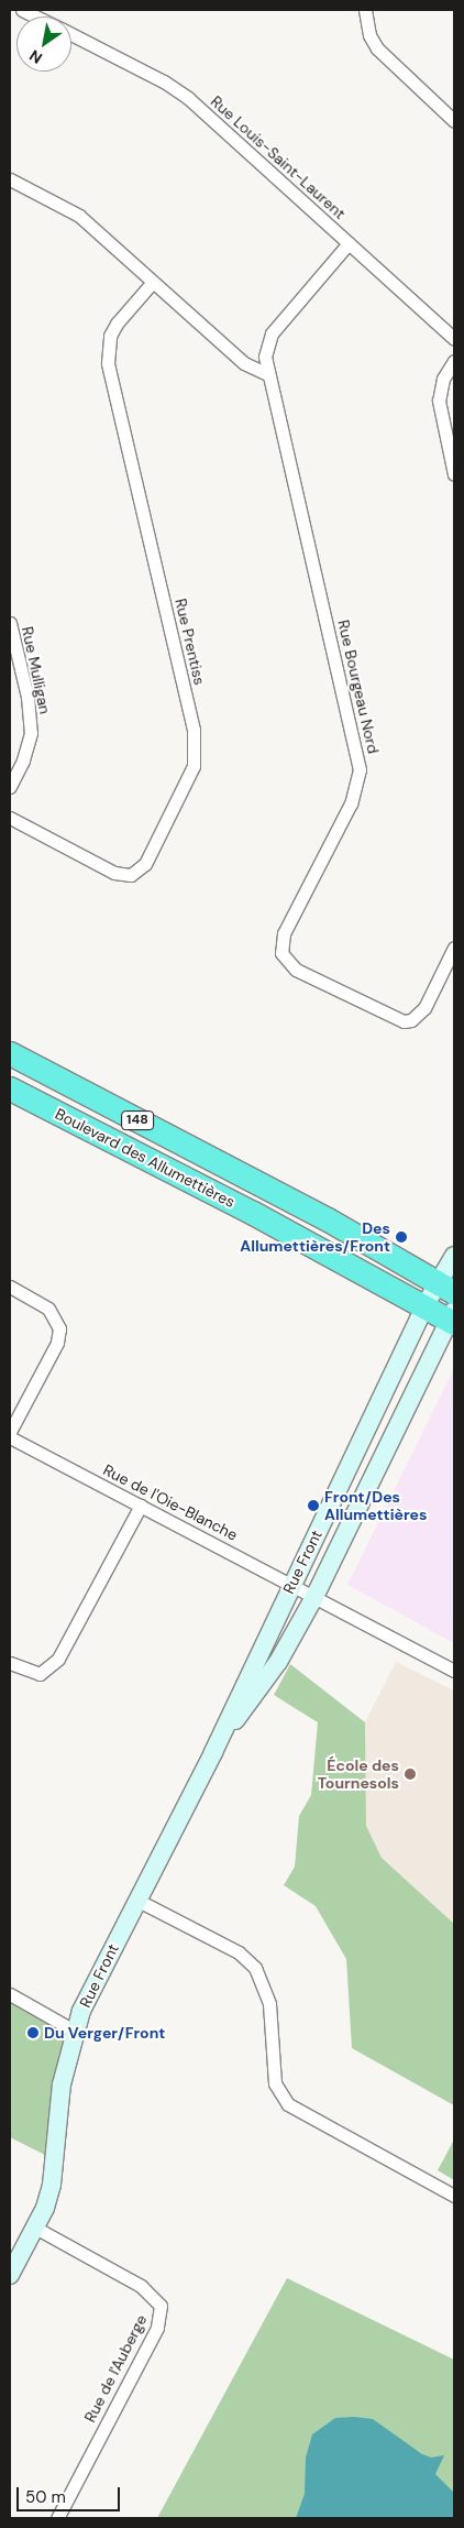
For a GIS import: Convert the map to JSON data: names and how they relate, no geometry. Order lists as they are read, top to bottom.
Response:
{
  "streets": {
    "highway": ["148", "Boulevard des Allumettières"],
    "street": [
      "Rue Louis-Saint-Laurent",
      "Rue Prentiss",
      "Rue Mulligan",
      "Rue Bourgeau Nord",
      "Rue de l'Oie-Blanche",
      "Rue Front",
      "Rue de l'Auberge"
    ]
  },
  "crossings": [
    ["Rue Louis-Saint-Laurent", "Rue Bourgeau Nord"],
    ["Boulevard des Allumettières", "Rue Front"],
    ["Rue de l'Oie-Blanche", "Rue Front"],
    ["Rue Front", "Rue de l'Auberge"]
  ],
  "places": [
    "Des Allumettières/Front",
    "Front/Des Allumettières",
    "École des Tournesols",
    "Du Verger/Front"
  ],
  "scale_bar": "50 m",
  "north": "bottom left"
}
